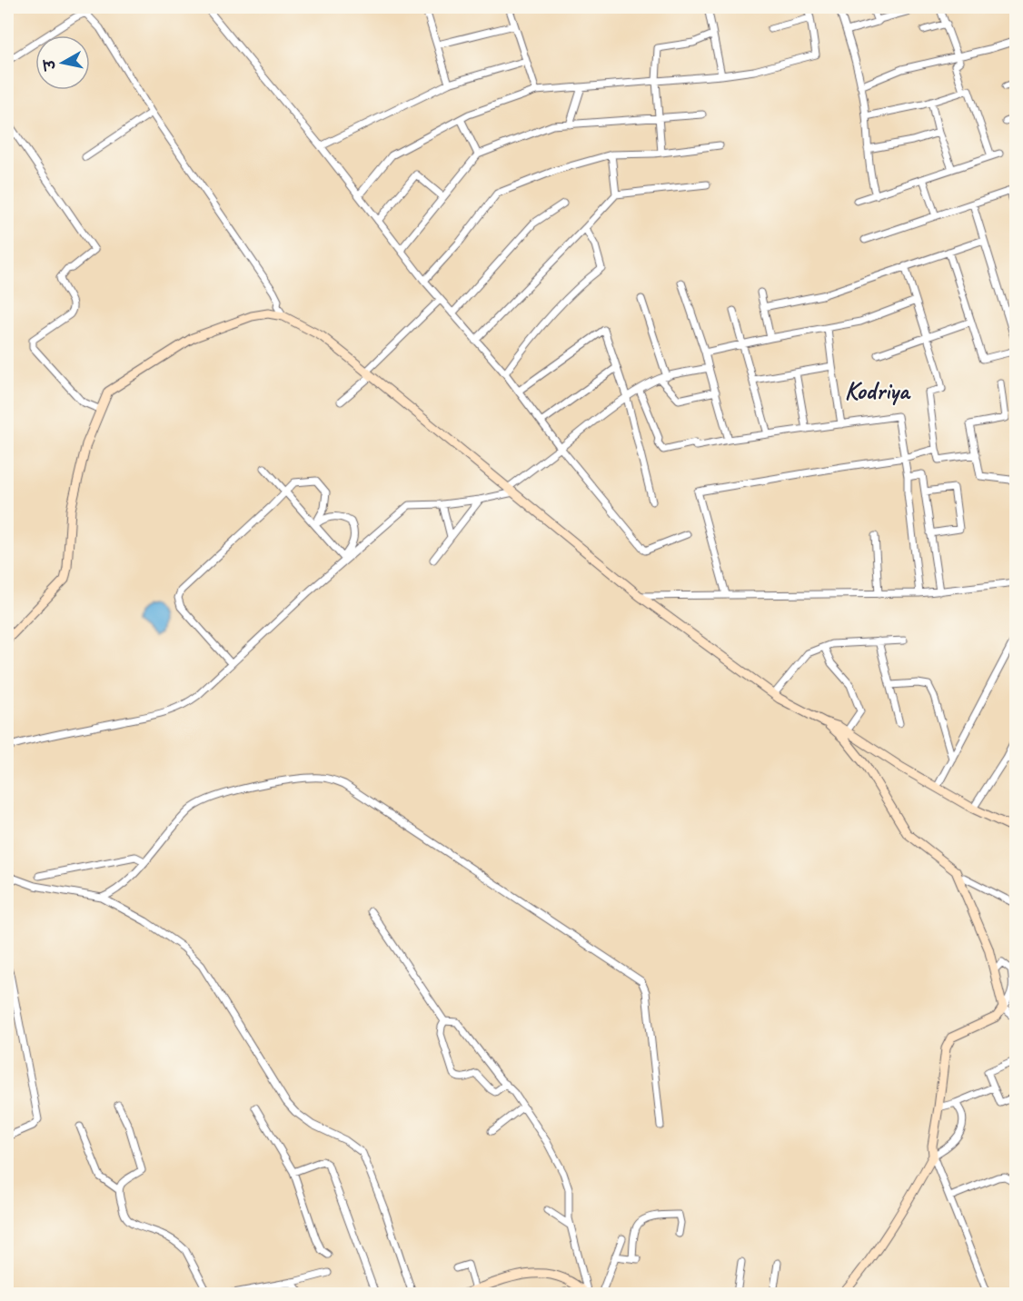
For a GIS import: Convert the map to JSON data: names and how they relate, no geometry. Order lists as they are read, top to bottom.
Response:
{
  "districts": ["Kodriya"],
  "north": "left"
}
